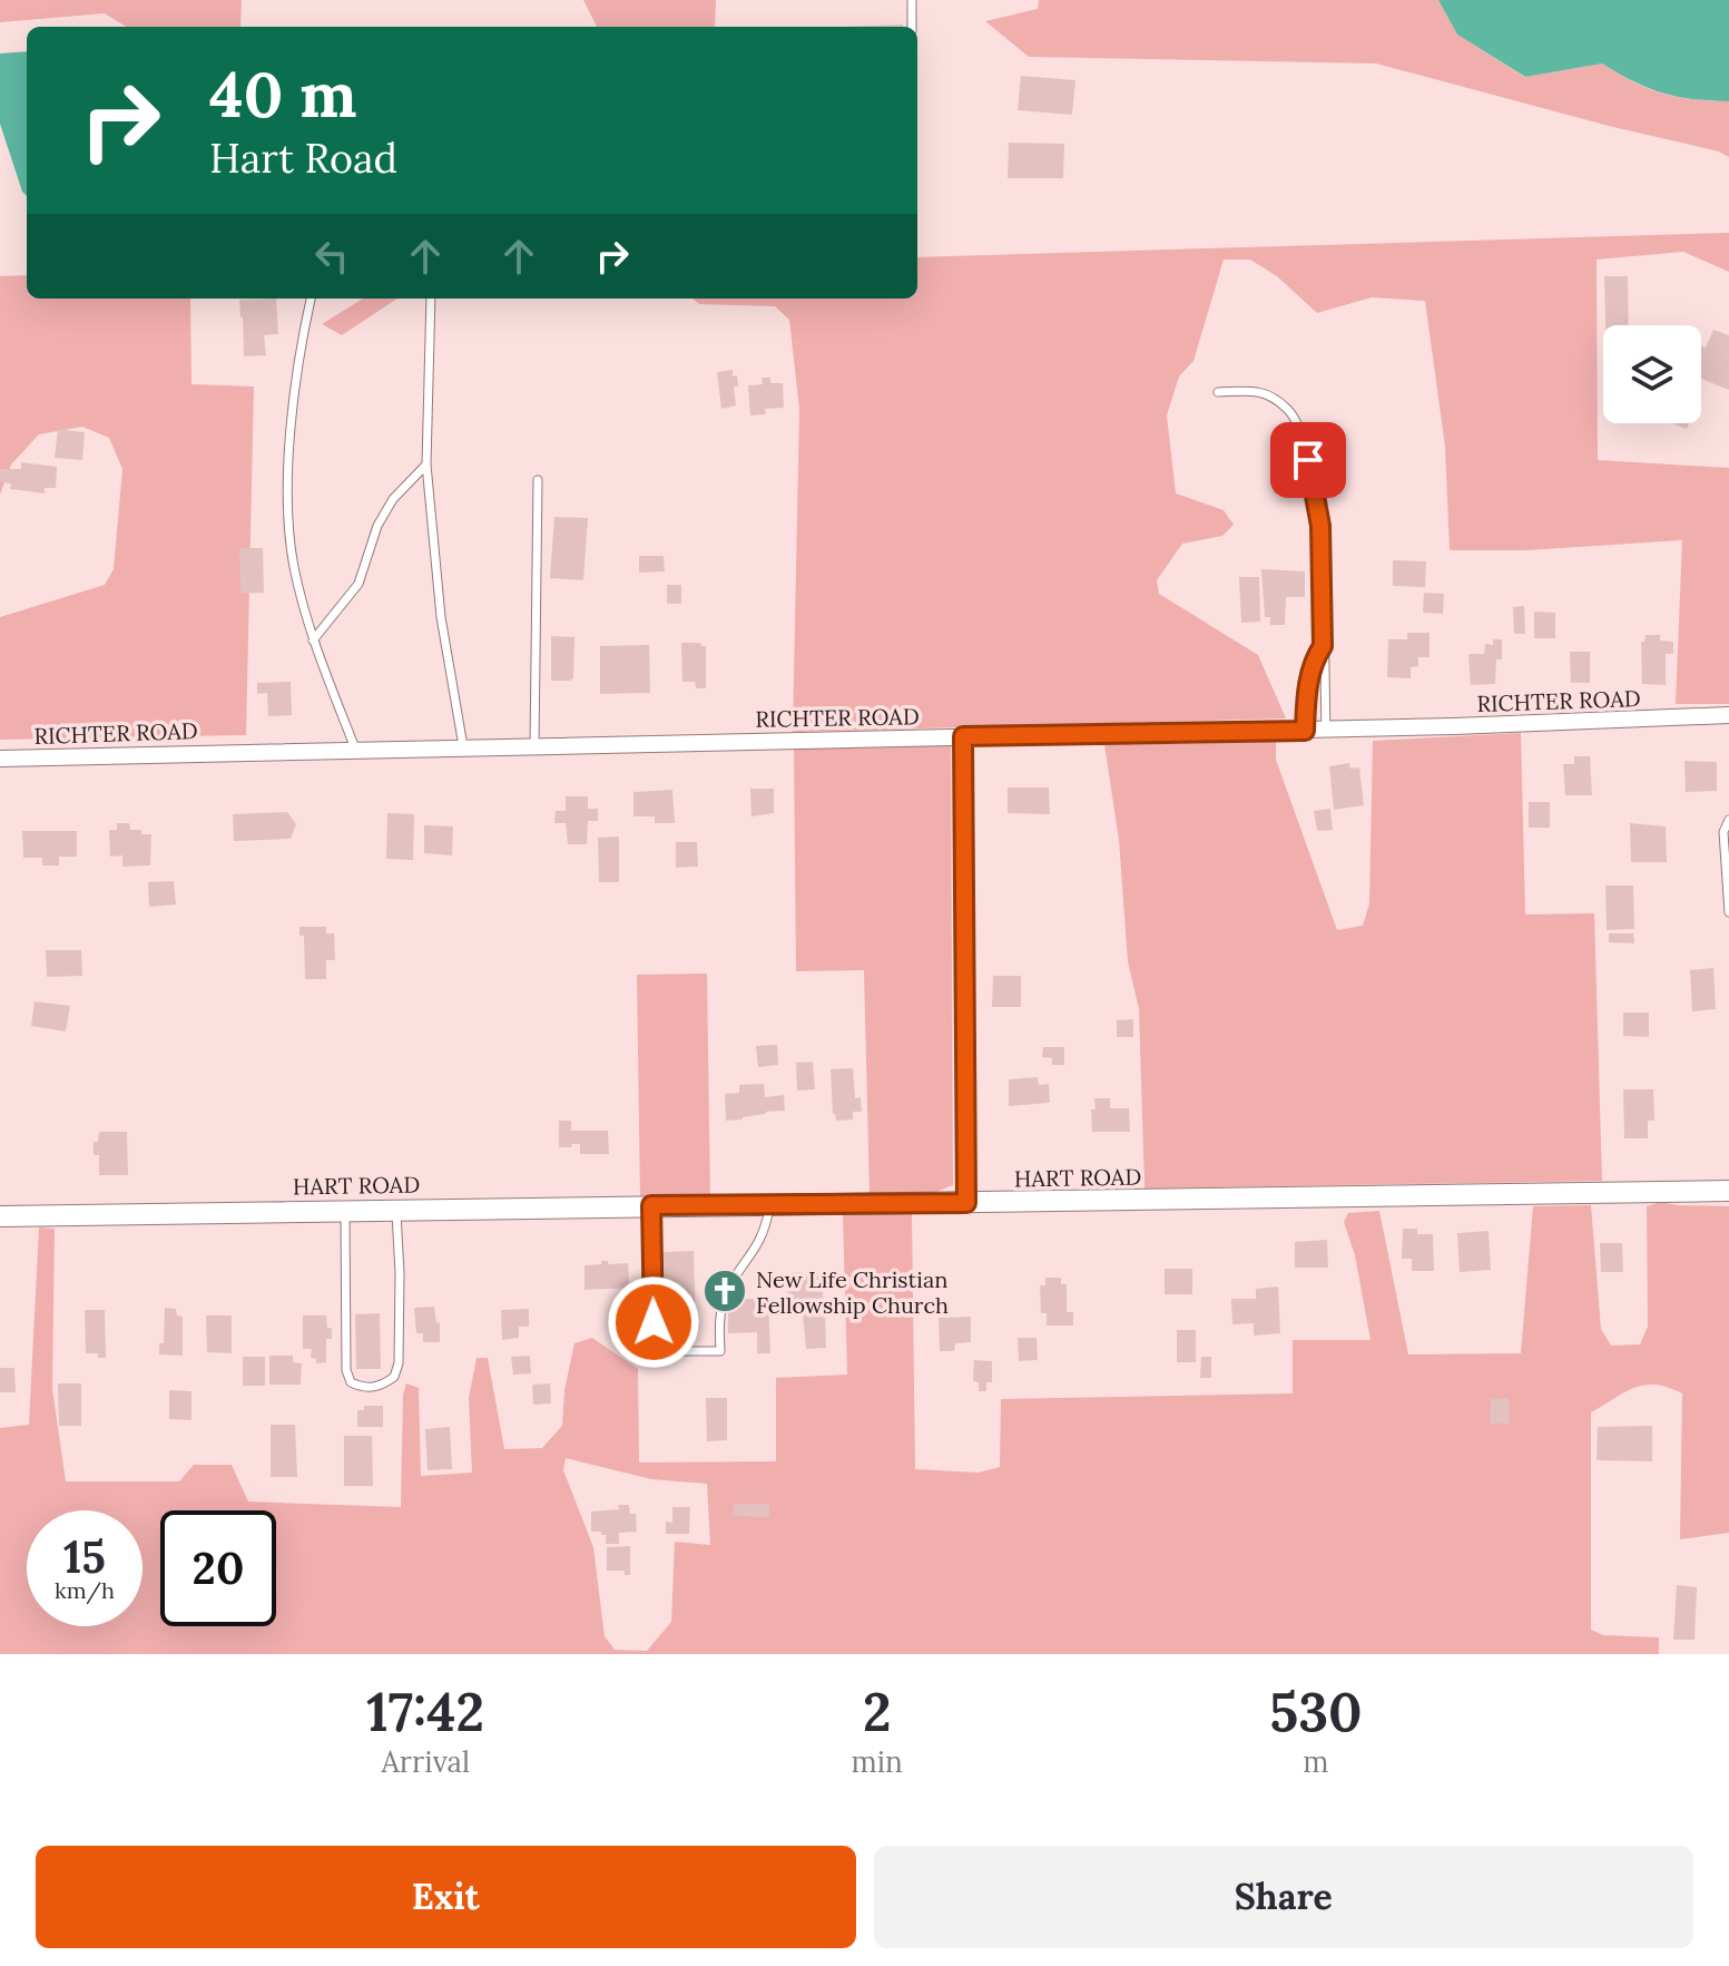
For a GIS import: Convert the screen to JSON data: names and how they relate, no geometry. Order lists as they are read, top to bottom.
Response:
{
  "streets": {
    "street": ["RICHTER ROAD", "HART ROAD"]
  },
  "places": {
    "church": ["New Life Christian Fellowship Church"]
  },
  "page": {
    "turn": ["40 m", "Hart Road"],
    "speed": "15 km/h",
    "limit": "20",
    "eta": [
      "17:42",
      "Arrival",
      "2",
      "min",
      "530",
      "m"
    ],
    "buttons": ["Exit", "Share"]
  }
}
